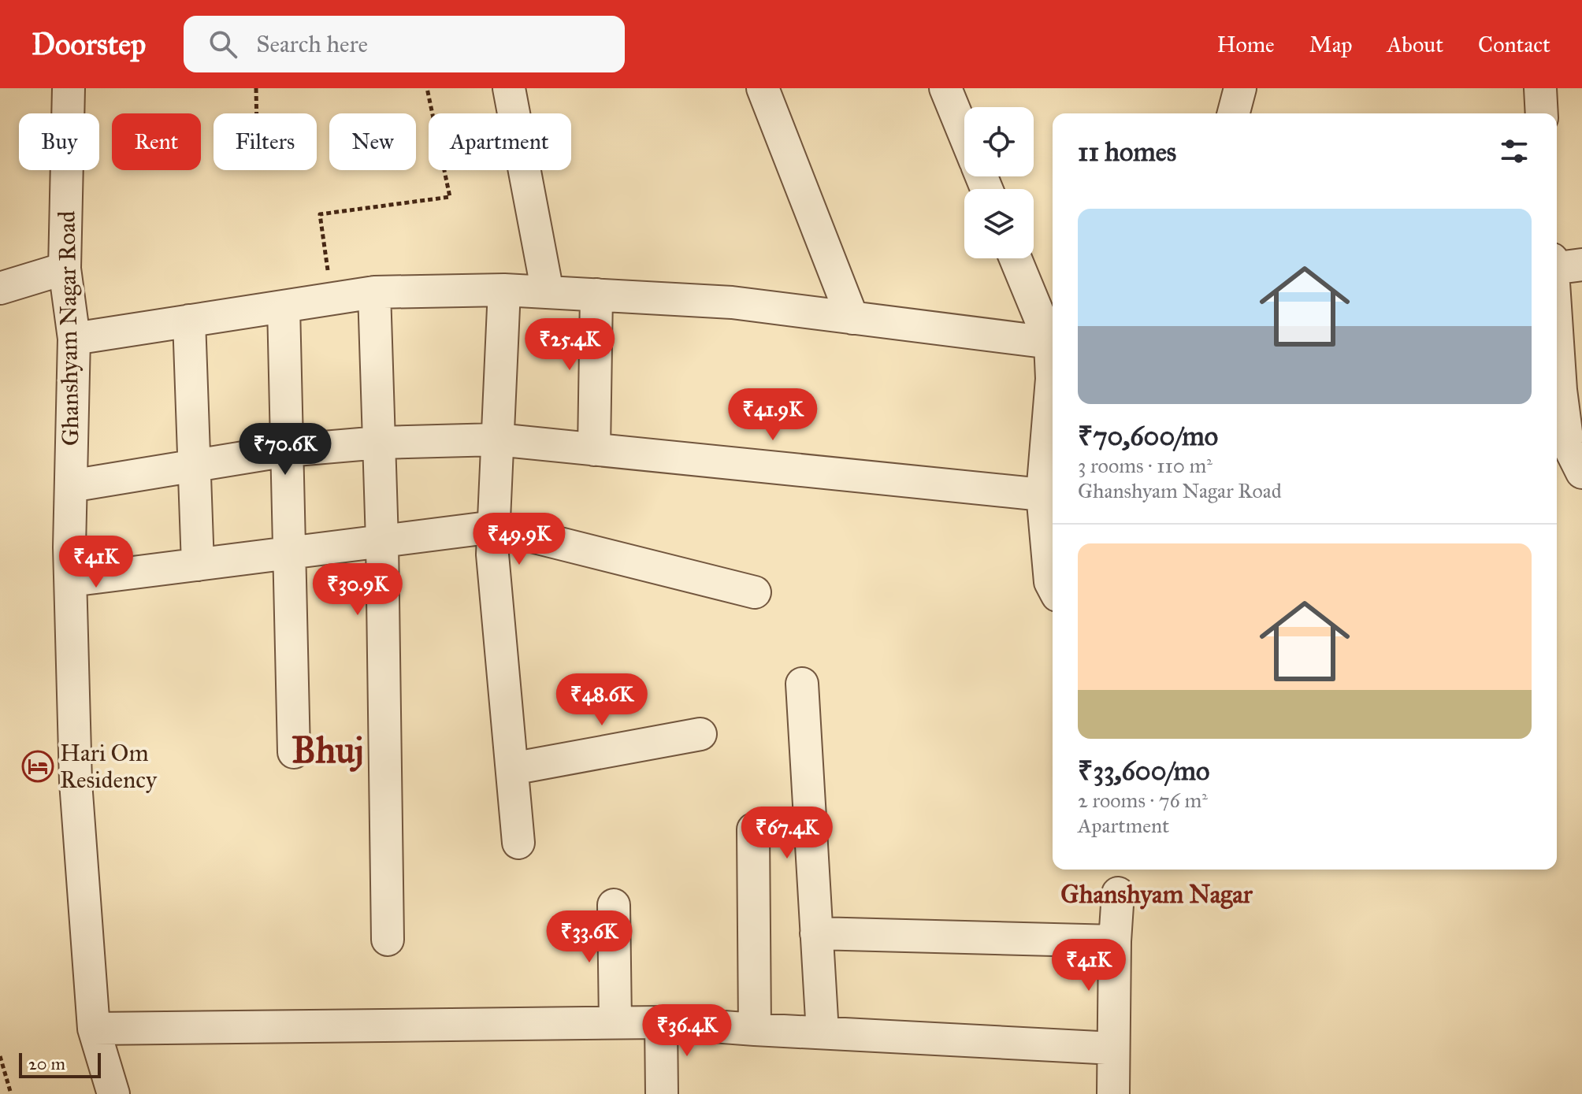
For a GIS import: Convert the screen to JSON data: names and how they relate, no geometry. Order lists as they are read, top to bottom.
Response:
{
  "streets": {
    "street": ["Ghanshyam Nagar Road"]
  },
  "districts": ["Bhuj", "Ghanshyam Nagar"],
  "places": {
    "hotel": ["Hari Om Residency"]
  },
  "scale_bar": "20 m",
  "page": {
    "header": "Doorstep",
    "search": "Search here",
    "nav": [
      "Home",
      "Map",
      "About",
      "Contact"
    ],
    "chip": [
      "Buy",
      "Rent",
      "Filters",
      "New",
      "Apartment"
    ],
    "heading": "11 homes",
    "list": [
      {
        "name": "₹70,600/mo",
        "note": "3 rooms · 110 m² · Ghanshyam Nagar Road"
      },
      {
        "name": "₹33,600/mo",
        "note": "2 rooms · 76 m² · Apartment"
      }
    ],
    "price": [
      "₹25.4K",
      "₹41.9K",
      "₹70.6K",
      "₹49.9K",
      "₹41K",
      "₹30.9K",
      "₹48.6K",
      "₹67.4K",
      "₹33.6K",
      "₹41K",
      "₹36.4K"
    ],
    "scale": "20 m"
  }
}
